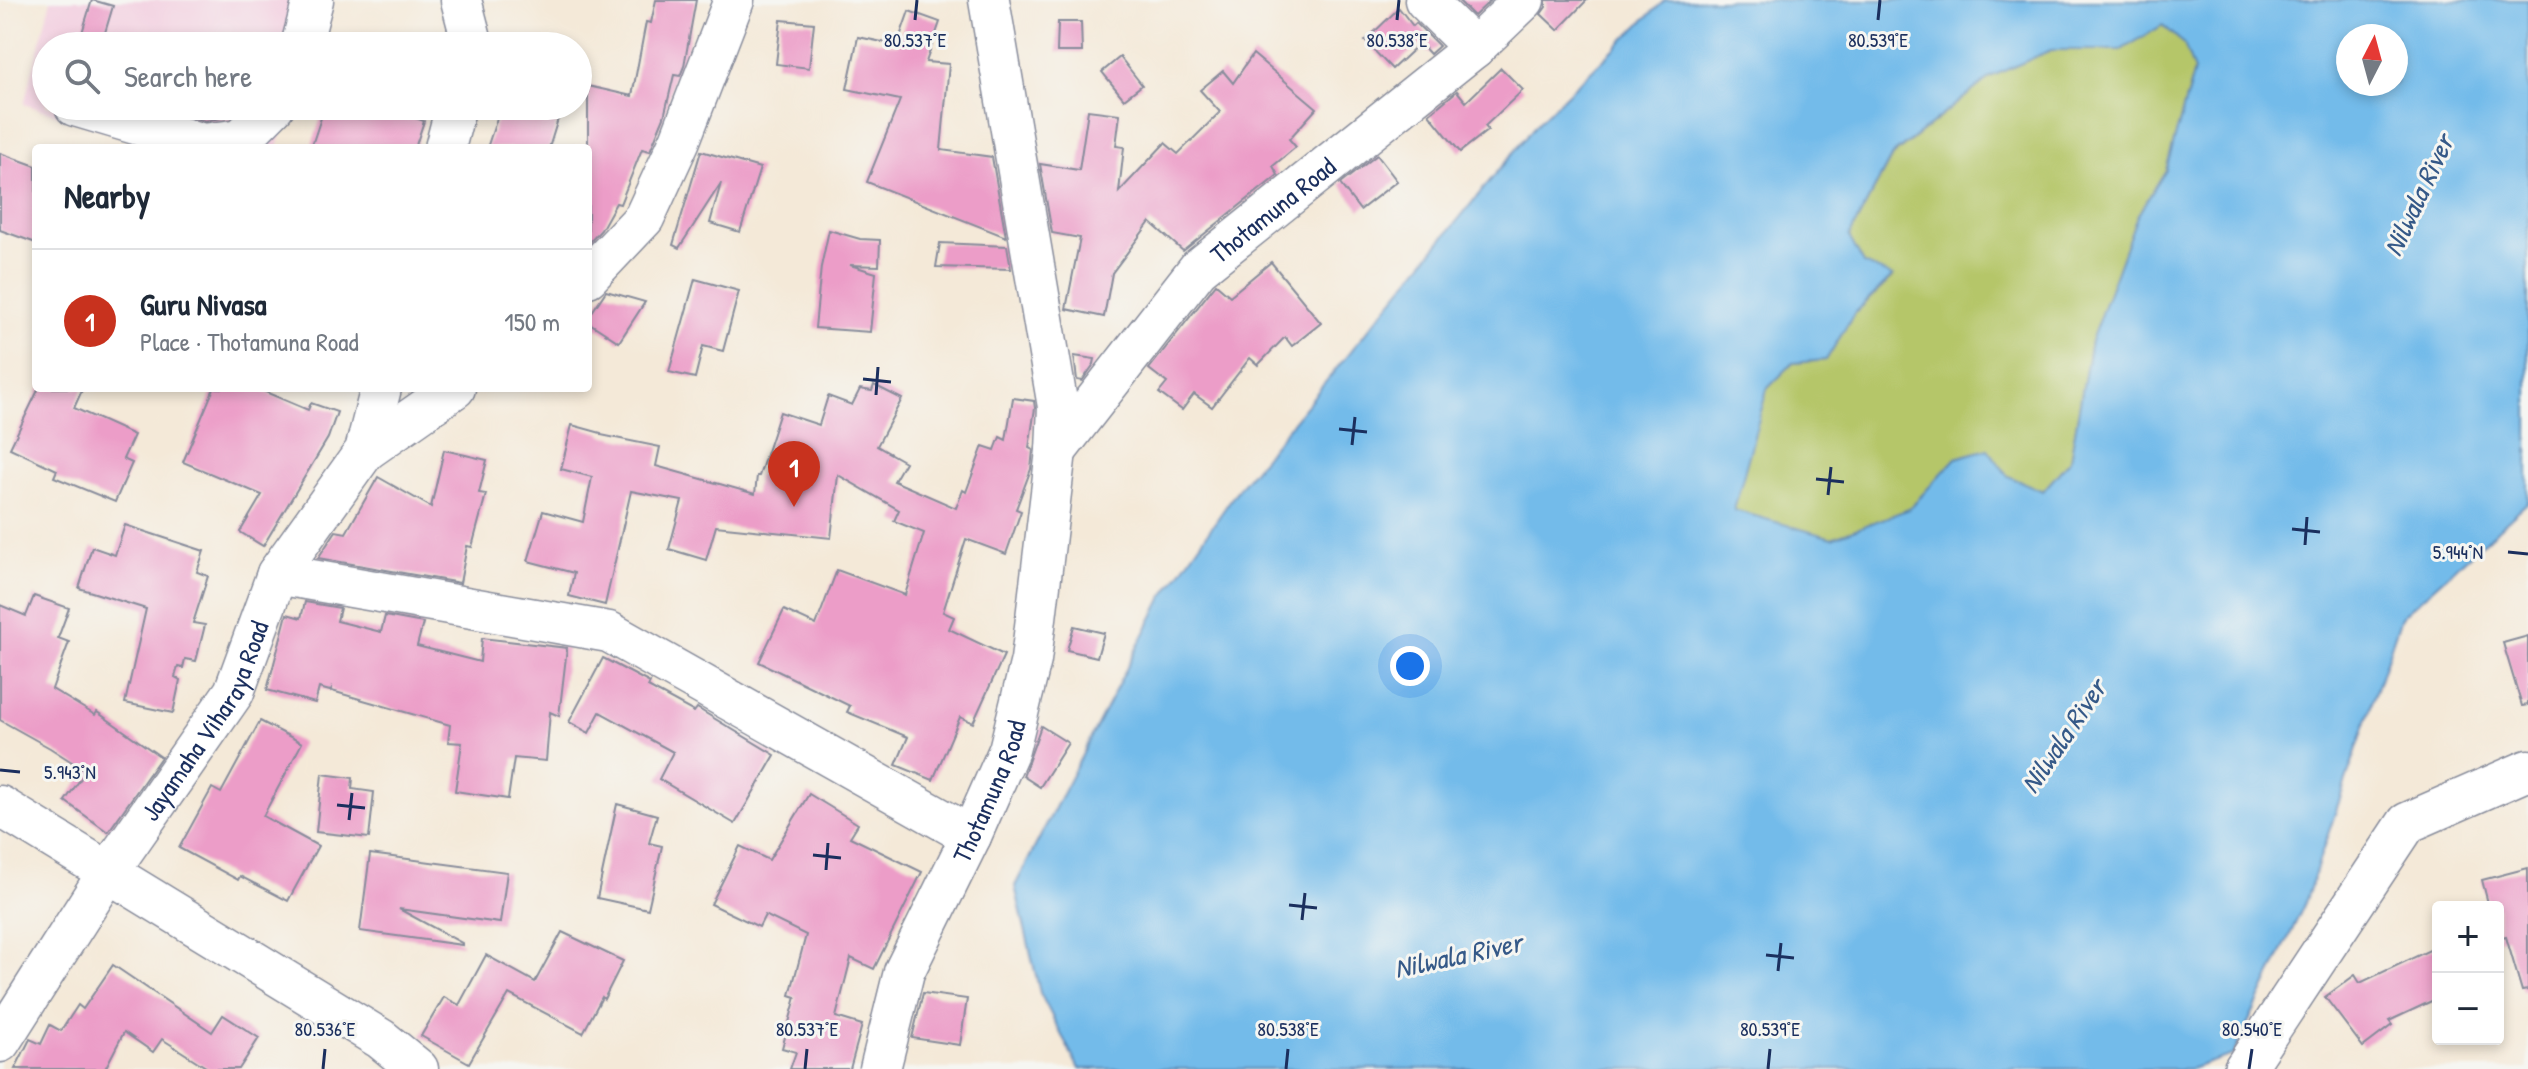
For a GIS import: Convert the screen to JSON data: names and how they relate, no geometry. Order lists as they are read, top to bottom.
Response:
{
  "streets": {
    "street": ["Thotamuna Road", "Jayamaha Viharaya Road"]
  },
  "water": ["Nilwala River"],
  "north": "top",
  "page": {
    "search": "Search here",
    "heading": "Nearby",
    "list": [
      {
        "mark": "1",
        "name": "Guru Nivasa",
        "note": "Place · Thotamuna Road",
        "value": "150 m"
      }
    ],
    "pins": "1",
    "map_buttons": ["+", "−"]
  },
  "coordinates": [
    "80.537°E",
    "80.538°E",
    "80.539°E",
    "5.944°N",
    "5.943°N",
    "80.536°E",
    "80.540°E"
  ]
}
